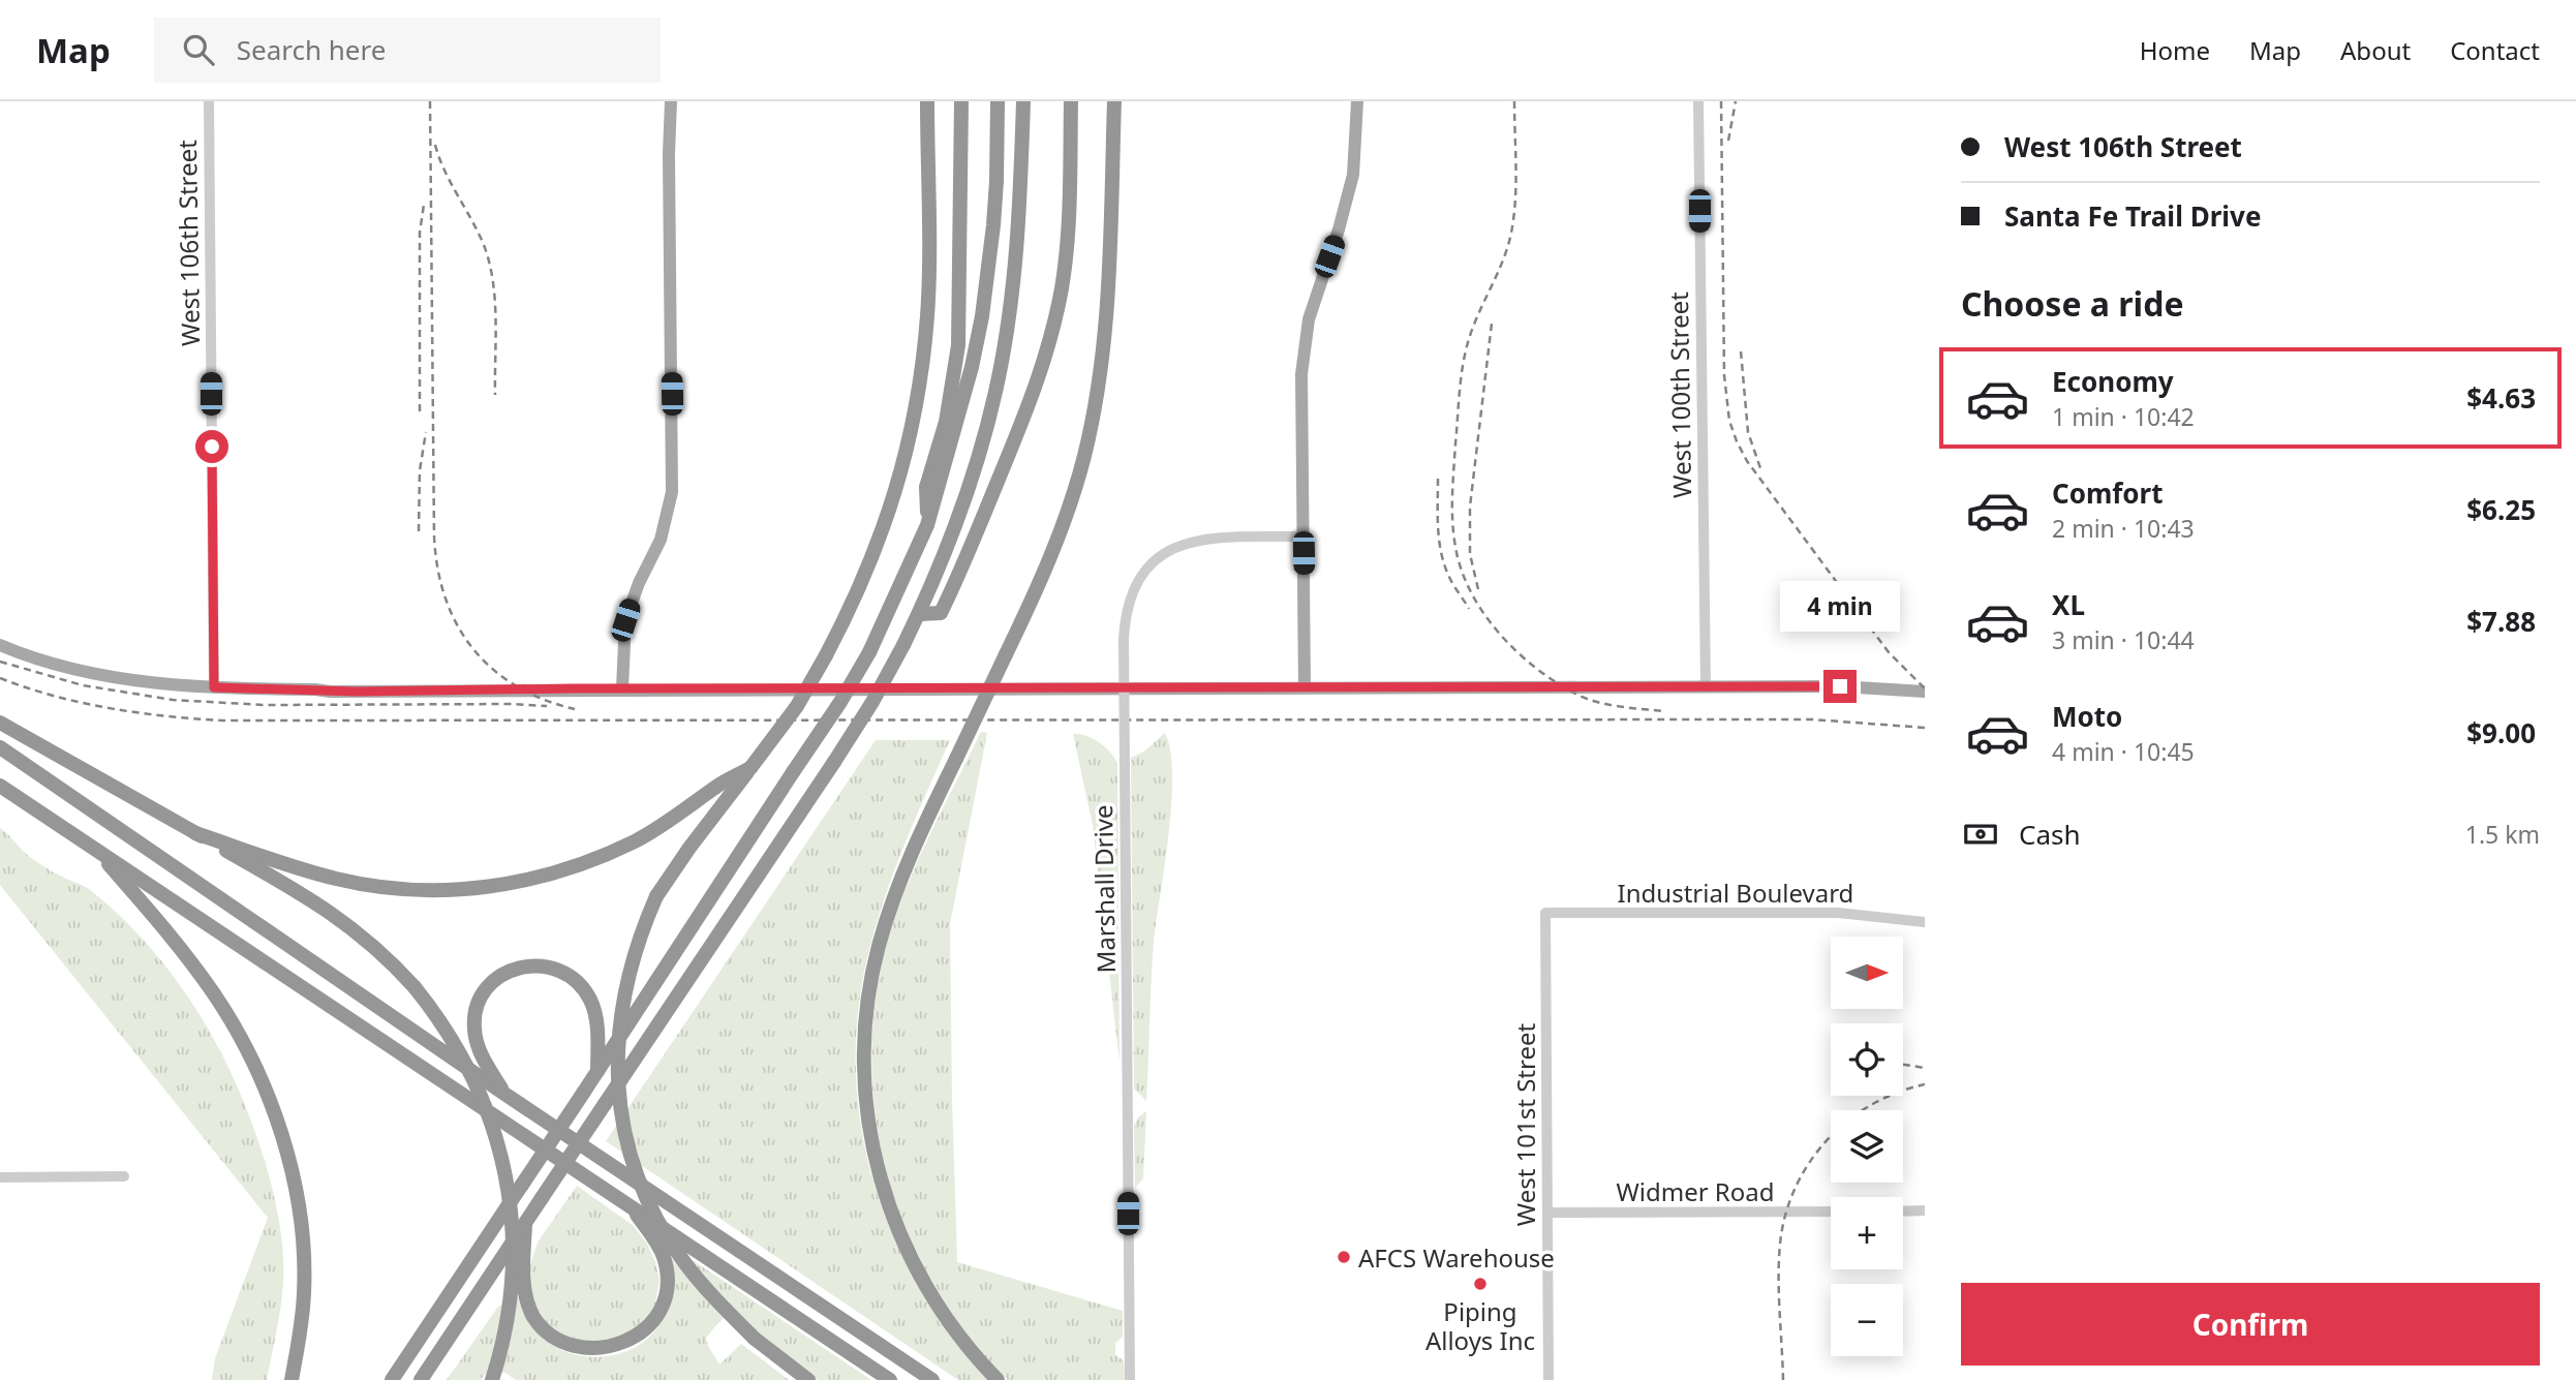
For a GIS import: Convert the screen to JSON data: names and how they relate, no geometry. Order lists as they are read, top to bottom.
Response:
{
  "streets": {
    "street": [
      "West 106th Street",
      "West 100th Street",
      "Marshall Drive",
      "Industrial Boulevard",
      "West 101st Street",
      "Widmer Road"
    ]
  },
  "crossings": [
    ["Industrial Boulevard", "West 101st Street"],
    ["West 101st Street", "Widmer Road"]
  ],
  "places": ["AFCS Warehouse", "Piping Alloys Inc"],
  "north": "right",
  "page": {
    "header": "Map",
    "search": "Search here",
    "nav": [
      "Home",
      "Map",
      "About",
      "Contact"
    ],
    "banner": ["West 106th Street", "Santa Fe Trail Drive"],
    "heading": "Choose a ride",
    "list": [
      {
        "name": "Economy",
        "note": "1 min · 10:42",
        "value": "$4.63"
      },
      {
        "name": "Comfort",
        "note": "2 min · 10:43",
        "value": "$6.25"
      },
      {
        "name": "XL",
        "note": "3 min · 10:44",
        "value": "$7.88"
      },
      {
        "name": "Moto",
        "note": "4 min · 10:45",
        "value": "$9.00"
      }
    ],
    "bubble": "4 min",
    "pay": ["Cash", "1.5 km"],
    "map_buttons": ["+", "−"],
    "buttons": "Confirm"
  }
}
